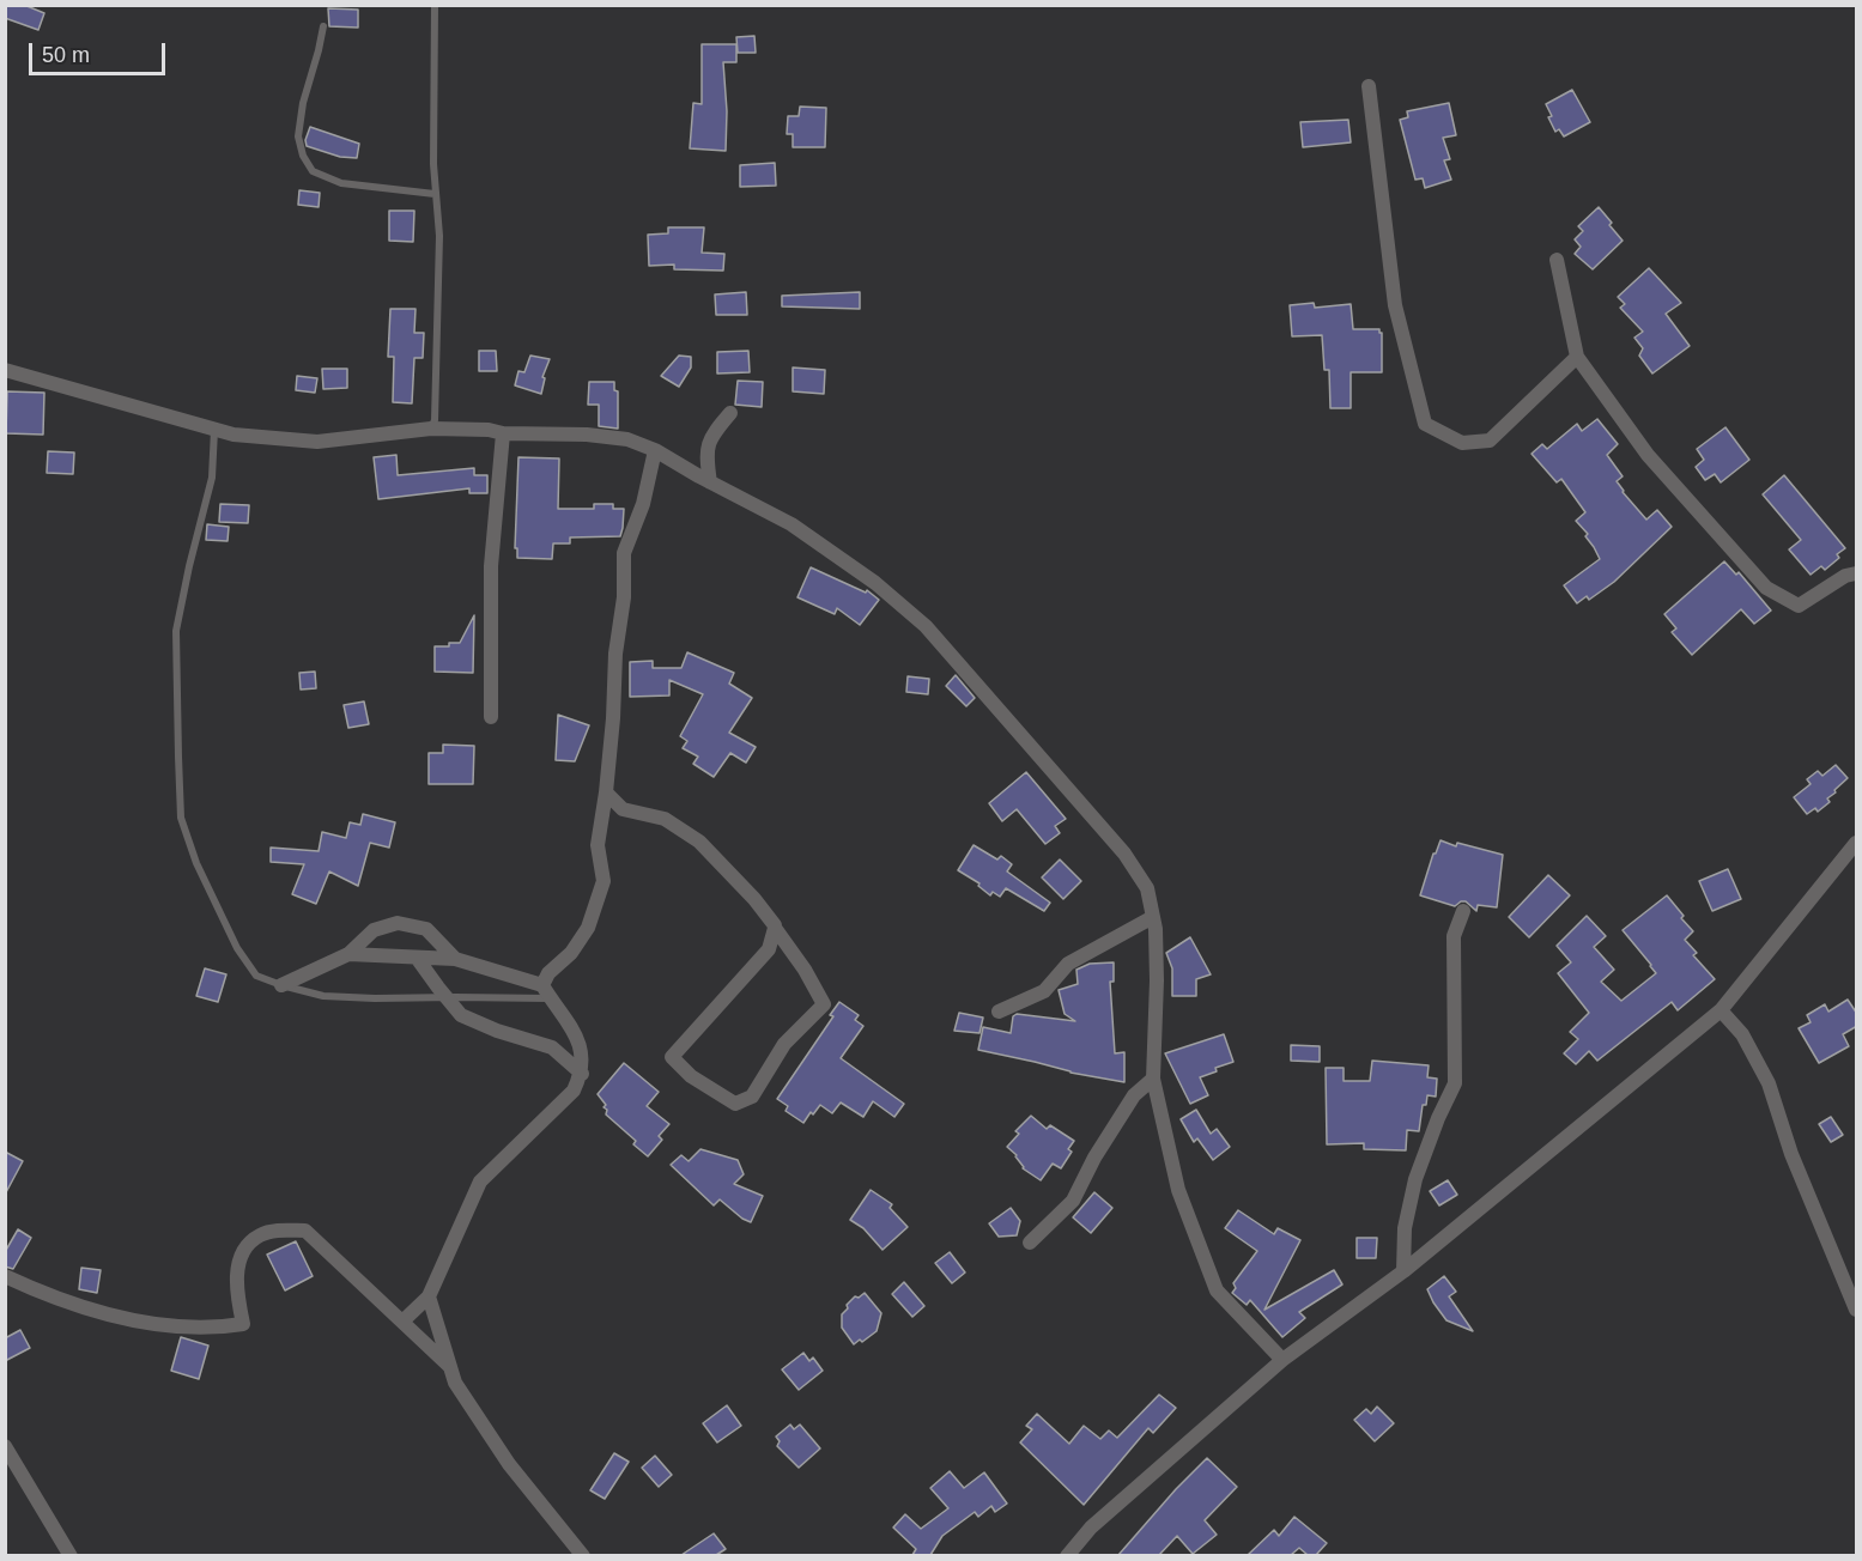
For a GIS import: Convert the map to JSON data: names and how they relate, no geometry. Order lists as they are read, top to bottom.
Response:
{
  "scale_bar": "50 m"
}
